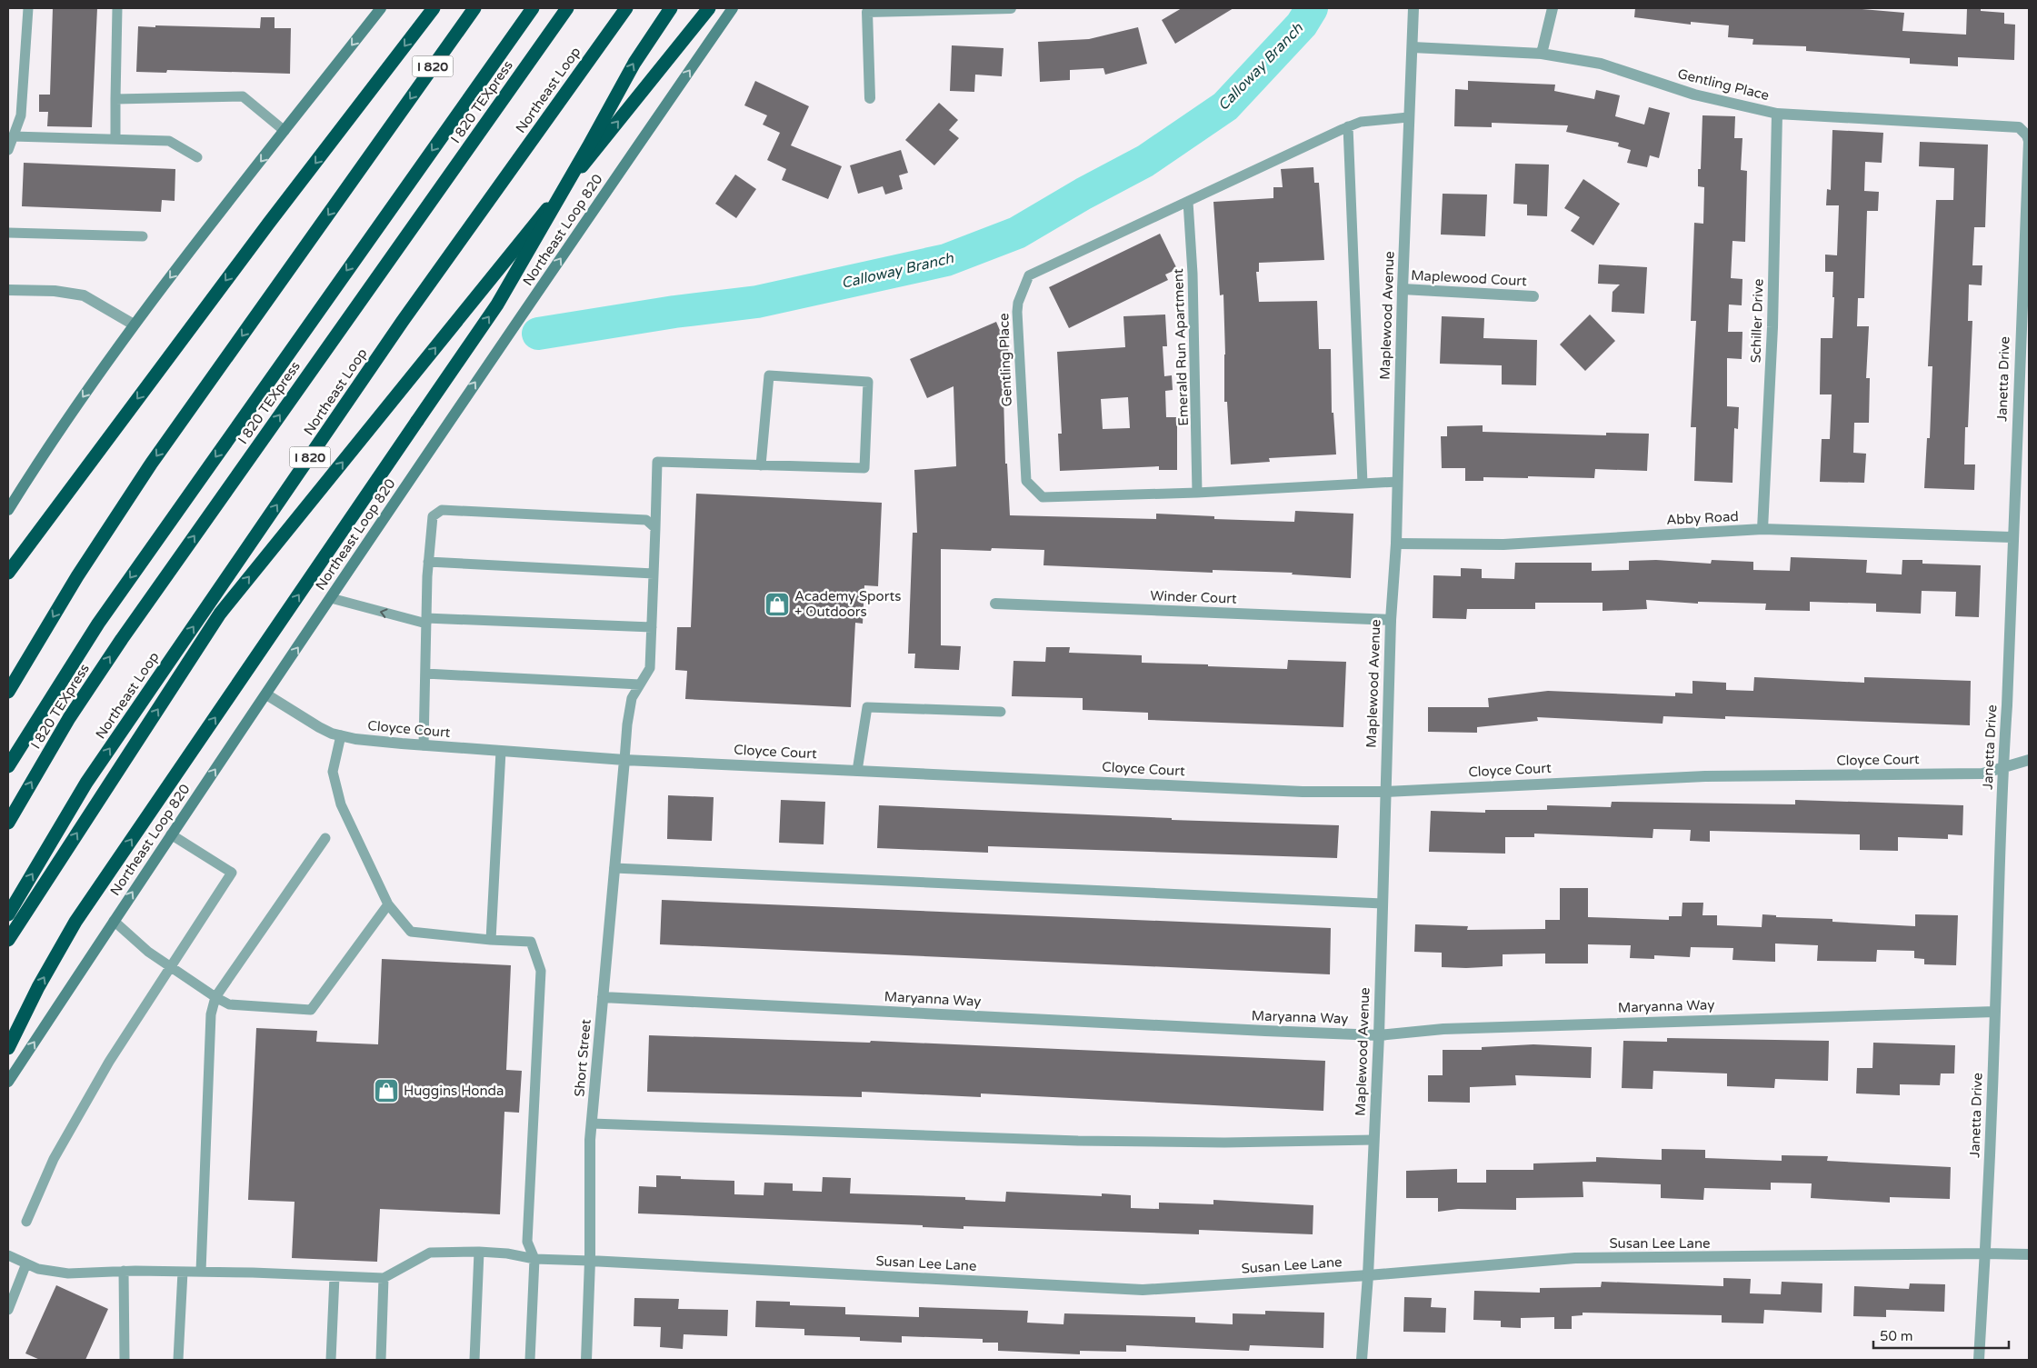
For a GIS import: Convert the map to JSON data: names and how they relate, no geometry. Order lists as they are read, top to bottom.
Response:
{
  "streets": {
    "highway": ["I 820", "Northeast Loop", "I 820 TEXpress"],
    "main road": ["Northeast Loop 820"],
    "street": [
      "Gentling Place",
      "Maplewood Court",
      "Maplewood Avenue",
      "Schiller Drive",
      "Janetta Drive",
      "Abby Road",
      "Winder Court",
      "Cloyce Court",
      "Maryanna Way",
      "Short Street",
      "Susan Lee Lane"
    ],
    "lane": ["Emerald Run Apartment"]
  },
  "crossings": [
    ["Gentling Place", "Maplewood Avenue"],
    ["Gentling Place", "Schiller Drive"],
    ["Gentling Place", "Emerald Run Apartment"],
    ["Gentling Place", "Janetta Drive"],
    ["Northeast Loop 820", "Cloyce Court"],
    ["Maplewood Court", "Maplewood Avenue"],
    ["Maplewood Avenue", "Abby Road"],
    ["Maplewood Avenue", "Winder Court"],
    ["Maplewood Avenue", "Cloyce Court"],
    ["Maplewood Avenue", "Maryanna Way"],
    ["Maplewood Avenue", "Susan Lee Lane"],
    ["Schiller Drive", "Abby Road"],
    ["Janetta Drive", "Abby Road"],
    ["Janetta Drive", "Cloyce Court"],
    ["Janetta Drive", "Maryanna Way"],
    ["Janetta Drive", "Susan Lee Lane"],
    ["Cloyce Court", "Short Street"],
    ["Maryanna Way", "Short Street"],
    ["Short Street", "Susan Lee Lane"]
  ],
  "one_way": ["Northeast Loop 820"],
  "water": ["Calloway Branch"],
  "places": {
    "shop": ["Academy Sports + Outdoors", "Huggins Honda"]
  },
  "scale_bar": "50 m"
}
